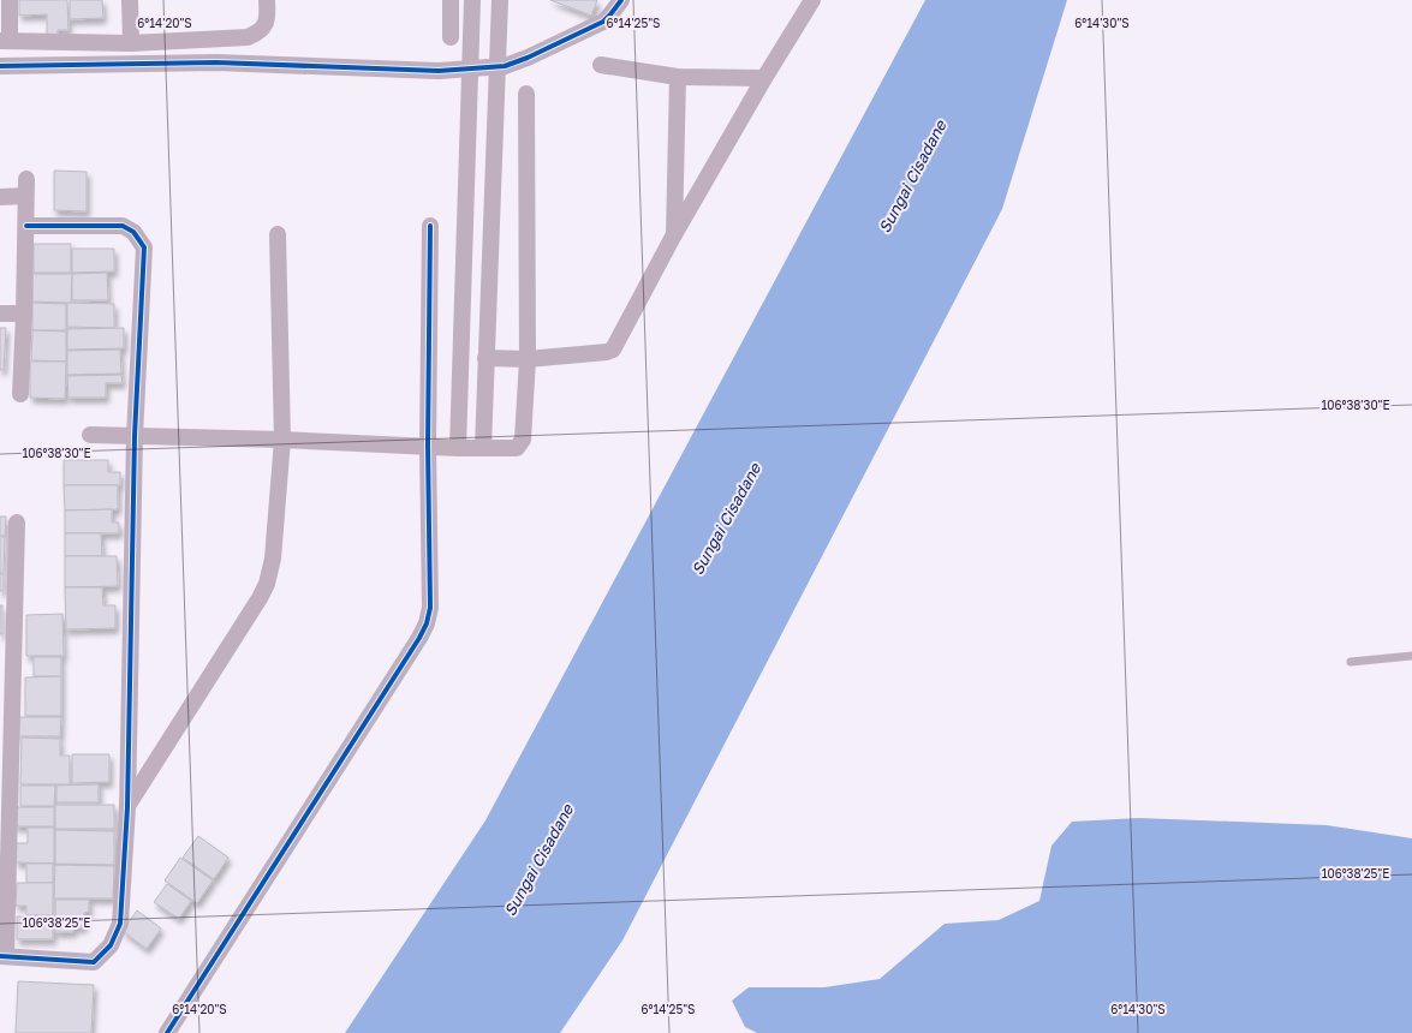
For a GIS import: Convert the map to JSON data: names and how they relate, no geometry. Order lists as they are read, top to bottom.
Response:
{
  "water": ["Sungai Cisadane"],
  "coordinates": [
    "6°14'20\"S",
    "6°14'25\"S",
    "6°14'30\"S",
    "106°38'30\"E",
    "106°38'25\"E"
  ]
}
